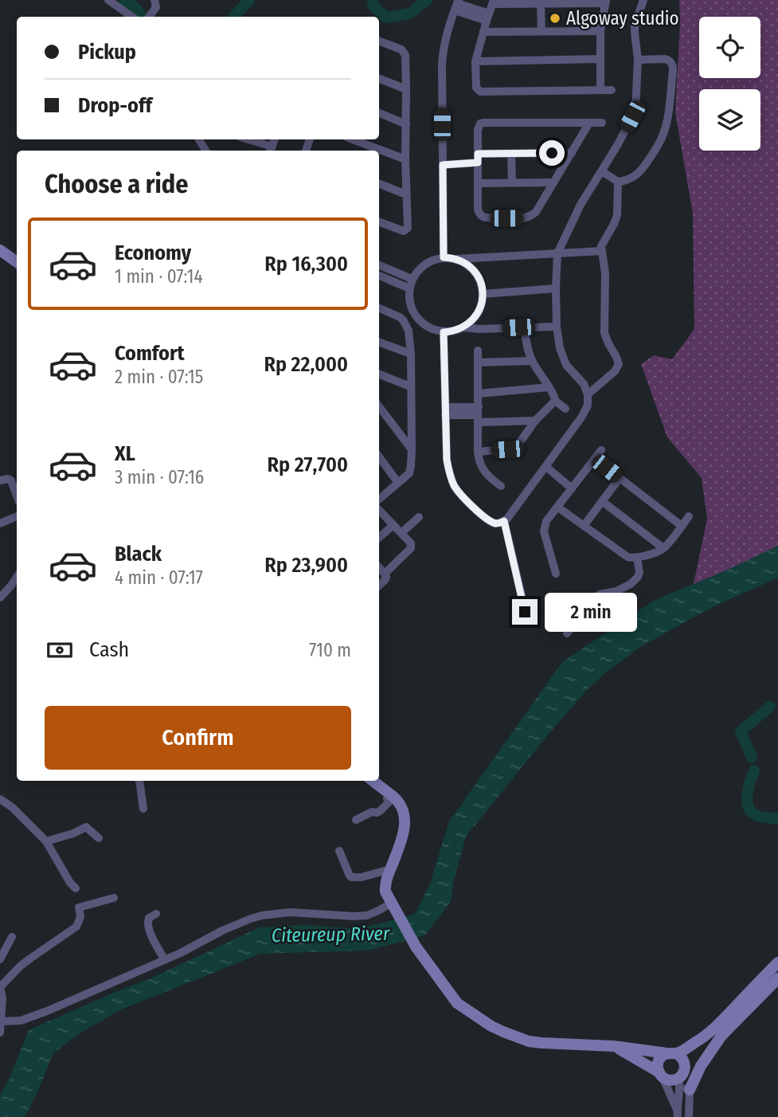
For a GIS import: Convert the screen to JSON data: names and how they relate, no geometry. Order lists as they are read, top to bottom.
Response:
{
  "water": ["Citeureup River"],
  "places": ["Algoway studio"],
  "page": {
    "banner": ["Pickup", "Drop-off"],
    "heading": "Choose a ride",
    "list": [
      {
        "name": "Economy",
        "note": "1 min · 07:14",
        "value": "Rp 16,300"
      },
      {
        "name": "Comfort",
        "note": "2 min · 07:15",
        "value": "Rp 22,000"
      },
      {
        "name": "XL",
        "note": "3 min · 07:16",
        "value": "Rp 27,700"
      },
      {
        "name": "Black",
        "note": "4 min · 07:17",
        "value": "Rp 23,900"
      }
    ],
    "bubble": "2 min",
    "pay": ["Cash", "710 m"],
    "buttons": "Confirm"
  }
}
